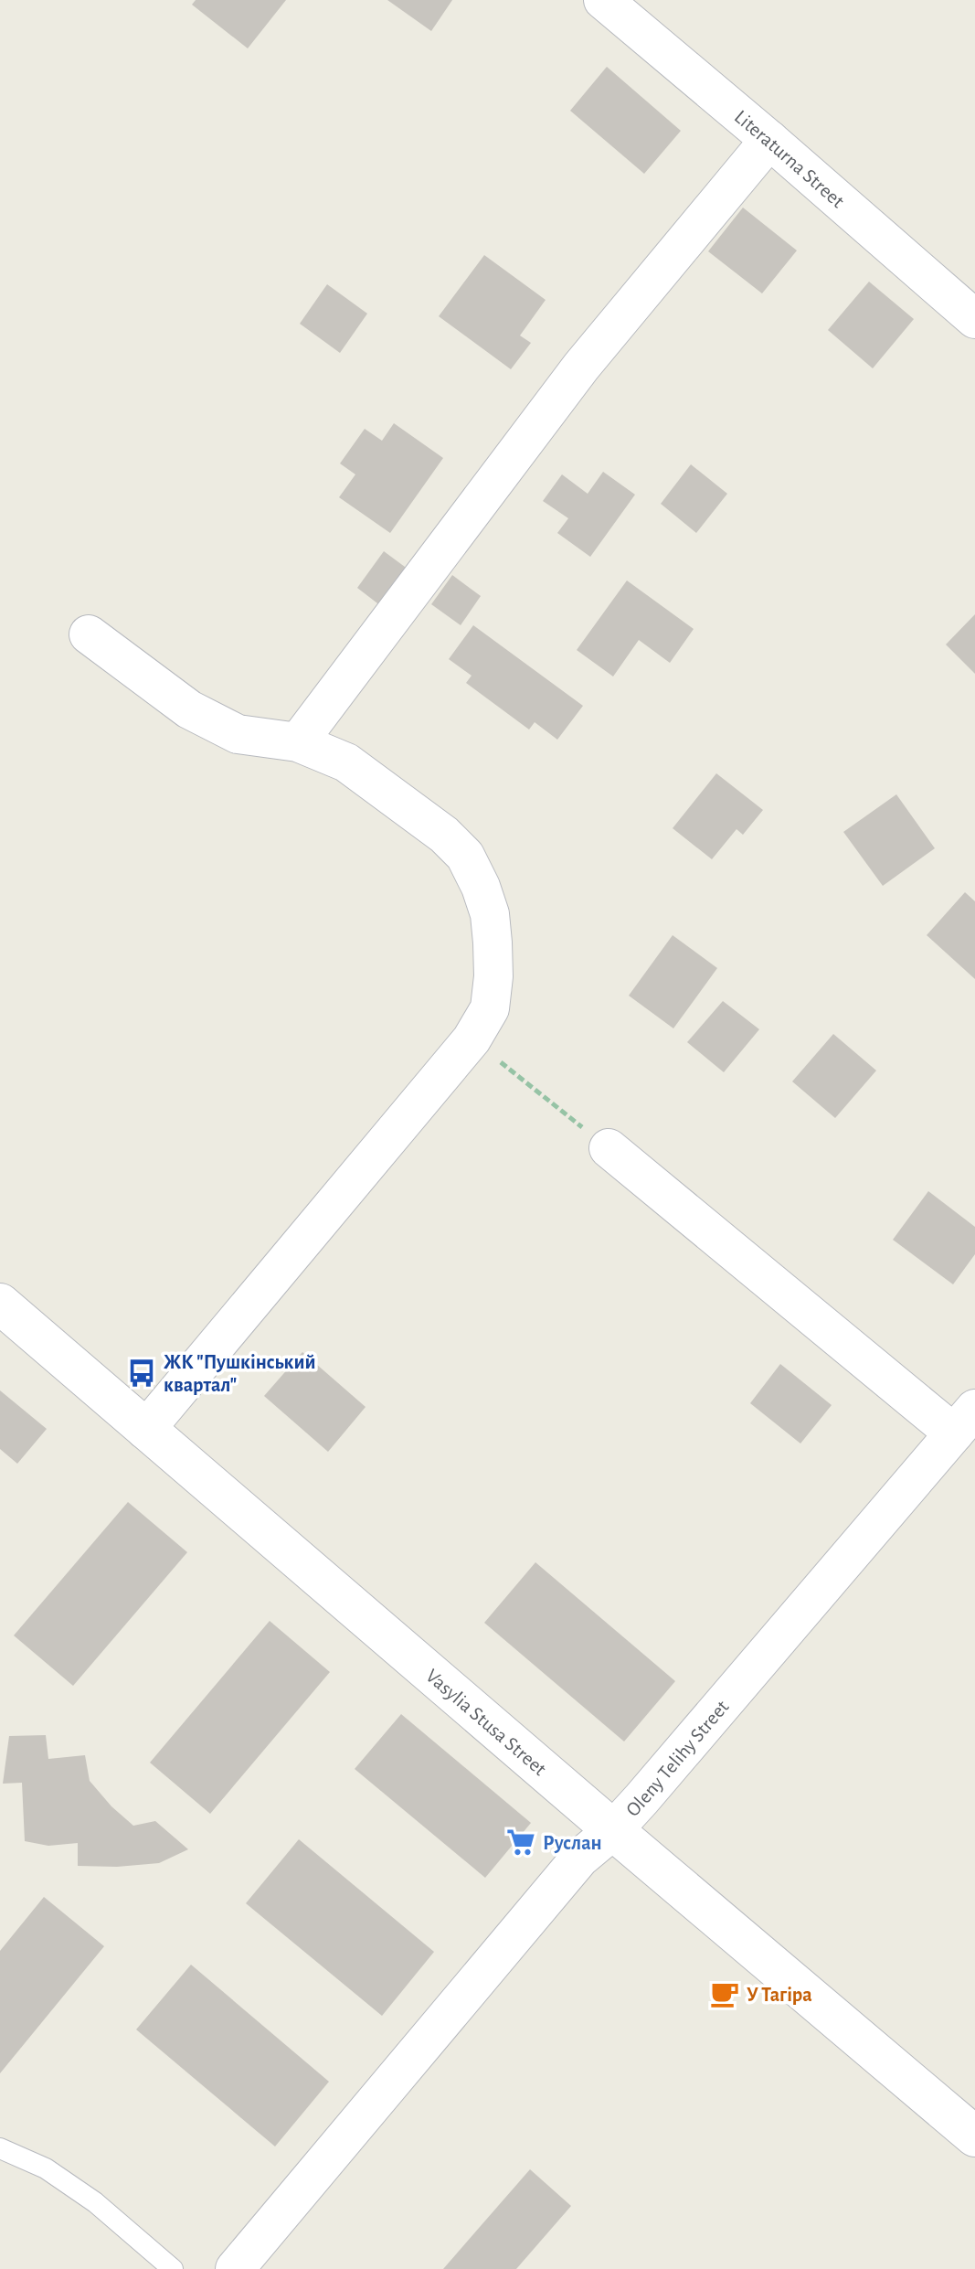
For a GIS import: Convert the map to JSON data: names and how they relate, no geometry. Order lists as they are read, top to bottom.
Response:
{
  "streets": {
    "street": ["Literaturna Street", "Vasylia Stusa Street", "Oleny Telihy Street"]
  },
  "crossings": [
    ["Vasylia Stusa Street", "Oleny Telihy Street"]
  ],
  "places": {
    "bus stop": ["ЖК \"Пушкінський квартал\""],
    "supermarket": ["Руслан"],
    "cafe": ["У Тагіра"]
  }
}
